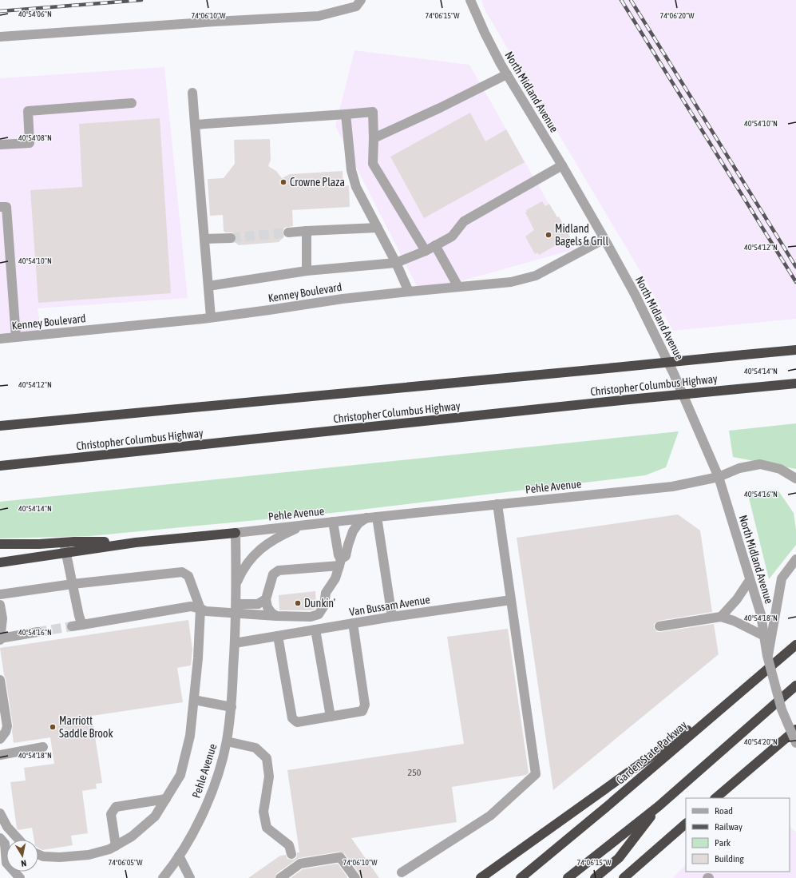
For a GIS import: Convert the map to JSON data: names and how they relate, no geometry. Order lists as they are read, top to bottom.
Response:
{
  "streets": {
    "highway": ["Christopher Columbus Highway", "Garden State Parkway"],
    "street": [
      "North Midland Avenue",
      "Kenney Boulevard",
      "Pehle Avenue",
      "Van Bussam Avenue"
    ]
  },
  "crossings": [
    ["North Midland Avenue", "Kenney Boulevard"],
    ["North Midland Avenue", "Pehle Avenue"],
    ["Pehle Avenue", "Van Bussam Avenue"]
  ],
  "places": [
    "Crowne Plaza",
    "Midland Bagels & Grill",
    "Dunkin'",
    "Marriott Saddle Brook"
  ],
  "house_numbers": ["250"],
  "legend": [
    "Road",
    "Railway",
    "Park",
    "Building"
  ],
  "north": "bottom",
  "coordinates": [
    "40°54'06\"N",
    "74°06'20\"W",
    "74°06'10\"W",
    "74°06'15\"W",
    "40°54'10\"N",
    "40°54'08\"N",
    "40°54'12\"N",
    "40°54'14\"N",
    "40°54'16\"N",
    "40°54'18\"N",
    "40°54'20\"N",
    "74°06'05\"W"
  ]
}
